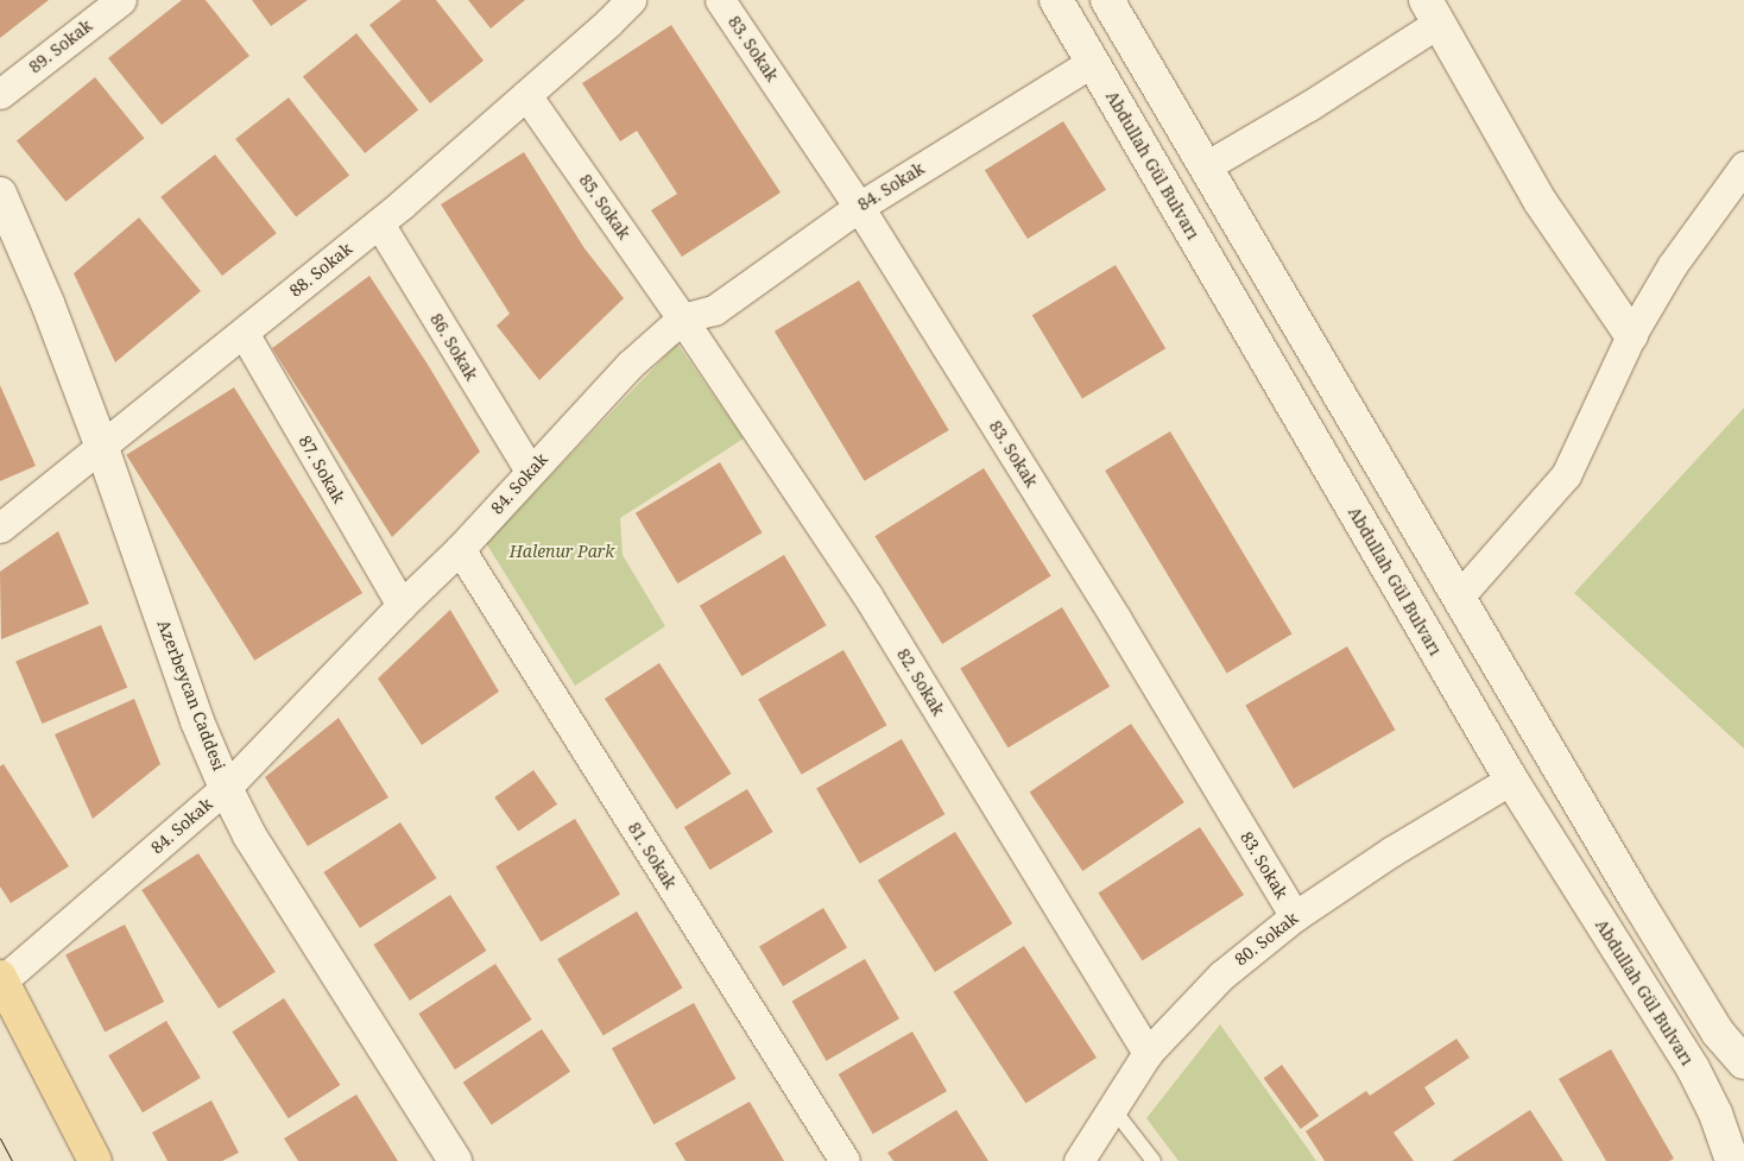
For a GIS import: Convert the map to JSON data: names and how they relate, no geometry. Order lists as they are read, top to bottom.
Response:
{
  "streets": {
    "main road": ["Abdullah Gül Bulvarı", "Azerbeycan Caddesi"],
    "street": [
      "89. Sokak",
      "83. Sokak",
      "84. Sokak",
      "85. Sokak",
      "88. Sokak",
      "86. Sokak",
      "87. Sokak",
      "82. Sokak",
      "81. Sokak",
      "80. Sokak"
    ]
  },
  "crossings": [
    ["83. Sokak", "84. Sokak"],
    ["83. Sokak", "80. Sokak"],
    ["Abdullah Gül Bulvarı", "84. Sokak"],
    ["Abdullah Gül Bulvarı", "80. Sokak"],
    ["84. Sokak", "85. Sokak"],
    ["84. Sokak", "86. Sokak"],
    ["84. Sokak", "87. Sokak"],
    ["84. Sokak", "82. Sokak"],
    ["84. Sokak", "Azerbeycan Caddesi"],
    ["84. Sokak", "81. Sokak"],
    ["85. Sokak", "88. Sokak"],
    ["85. Sokak", "82. Sokak"],
    ["88. Sokak", "86. Sokak"],
    ["88. Sokak", "87. Sokak"],
    ["88. Sokak", "Azerbeycan Caddesi"],
    ["82. Sokak", "80. Sokak"]
  ],
  "parks": ["Halenur Park"]
}
